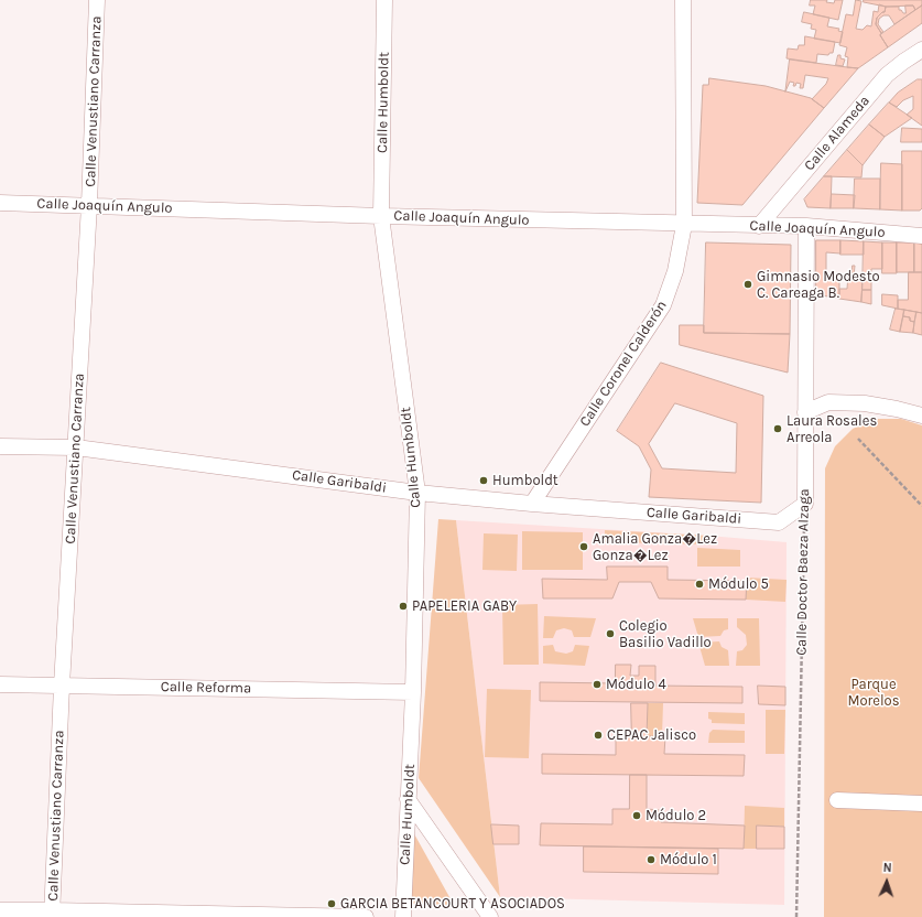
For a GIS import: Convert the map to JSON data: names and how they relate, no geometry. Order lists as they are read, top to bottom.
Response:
{
  "streets": {
    "street": [
      "Calle Venustiano Carranza",
      "Calle Humboldt",
      "Calle Alameda",
      "Calle Joaquín Angulo",
      "Calle Coronel Calderón",
      "Calle Garibaldi",
      "Calle Doctor Baeza Alzaga",
      "Calle Reforma"
    ]
  },
  "crossings": [
    ["Calle Venustiano Carranza", "Calle Joaquín Angulo"],
    ["Calle Venustiano Carranza", "Calle Garibaldi"],
    ["Calle Venustiano Carranza", "Calle Reforma"],
    ["Calle Humboldt", "Calle Joaquín Angulo"],
    ["Calle Humboldt", "Calle Garibaldi"],
    ["Calle Humboldt", "Calle Reforma"],
    ["Calle Alameda", "Calle Joaquín Angulo"],
    ["Calle Joaquín Angulo", "Calle Coronel Calderón"],
    ["Calle Joaquín Angulo", "Calle Doctor Baeza Alzaga"],
    ["Calle Coronel Calderón", "Calle Garibaldi"],
    ["Calle Garibaldi", "Calle Doctor Baeza Alzaga"]
  ],
  "parks": ["Parque Morelos"],
  "places": [
    "Gimnasio Modesto C. Careaga B.",
    "Laura Rosales Arreola",
    "Humboldt",
    "Amalia Gonza�Lez Gonza�Lez",
    "Módulo 5",
    "PAPELERIA GABY",
    "Colegio Basilio Vadillo",
    "Módulo 4",
    "CEPAC Jalisco",
    "Módulo 2",
    "Módulo 1",
    "GARCIA BETANCOURT Y ASOCIADOS"
  ],
  "north": "top"
}
